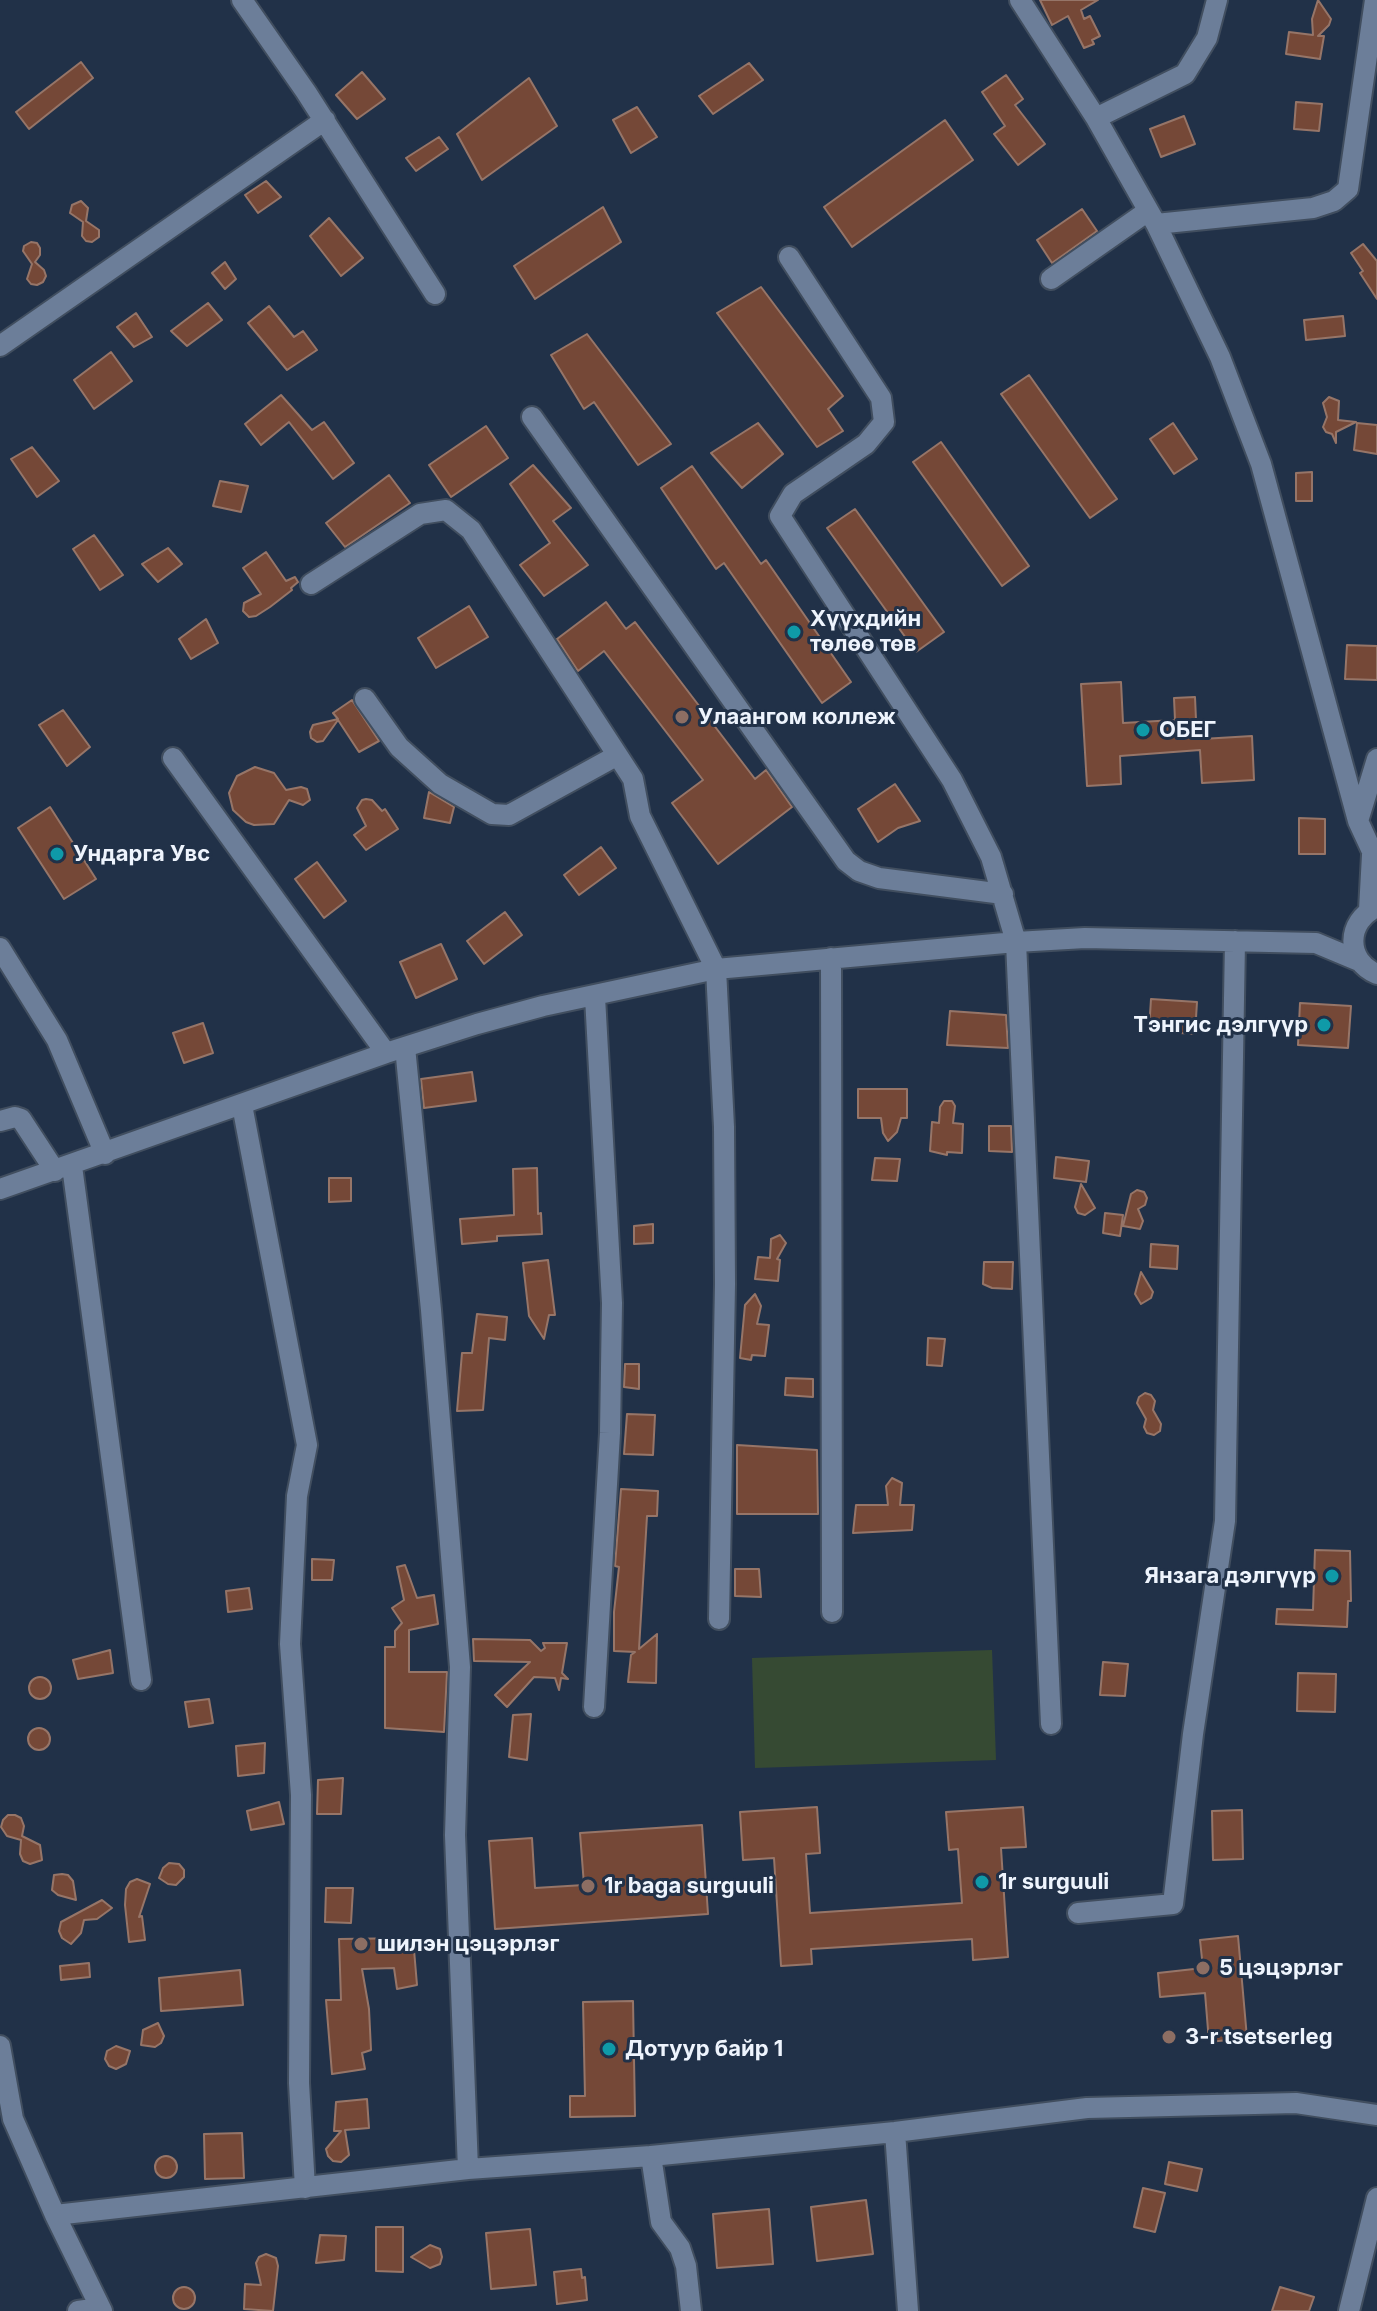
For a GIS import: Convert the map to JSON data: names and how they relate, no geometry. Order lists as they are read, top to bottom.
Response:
{
  "places": [
    "Хүүхдийн төлөө төв",
    "Улаангом коллеж",
    "ОБЕГ",
    "Ундарга Увс",
    "Тэнгис дэлгүүр",
    "Янзага дэлгүүр",
    "1r surguuli",
    "1r baga surguuli",
    "шилэн цэцэрлэг",
    "5 цэцэрлэг",
    "3-r tsetserleg",
    "Дотуур байр 1"
  ]
}
